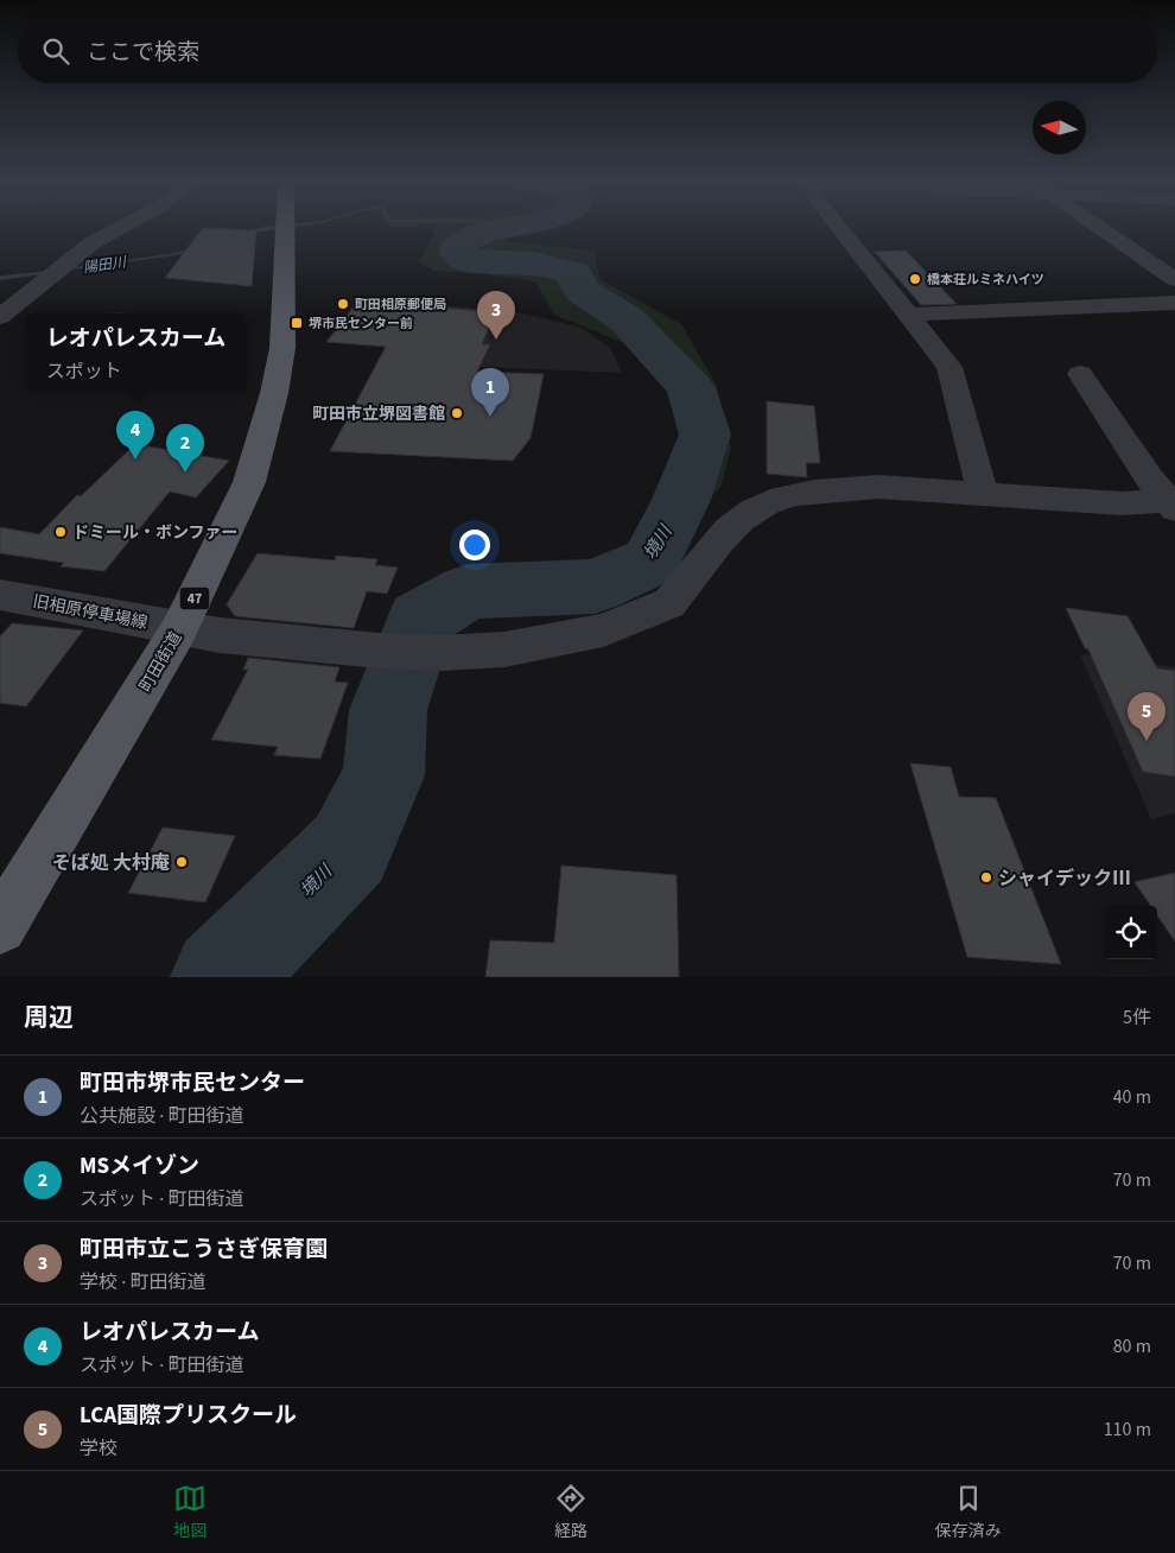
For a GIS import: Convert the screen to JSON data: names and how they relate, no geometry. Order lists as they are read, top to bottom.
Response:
{
  "streets": {
    "main road": ["47", "町田街道"],
    "street": ["旧相原停車場線"]
  },
  "crossings": [
    ["旧相原停車場線", "町田街道"]
  ],
  "water": ["陽田川", "境川"],
  "places": {
    "other": [
      "橋本荘ルミネハイツ",
      "町田相原郵便局",
      "町田市立堺図書館",
      "ドミール・ボンファー",
      "そば処 大村庵",
      "シャイデックⅢ"
    ],
    "transit": ["堺市民センター前"]
  },
  "north": "left",
  "page": {
    "search": "ここで検索",
    "pins": [
      "3",
      "1",
      "4",
      "2",
      "5"
    ],
    "popup": ["レオパレスカーム", "スポット"],
    "heading": ["周辺", "5件"],
    "list": [
      {
        "mark": "1",
        "name": "町田市堺市民センター",
        "note": "公共施設 · 町田街道",
        "value": "40 m"
      },
      {
        "mark": "2",
        "name": "MSメイゾン",
        "note": "スポット · 町田街道",
        "value": "70 m"
      },
      {
        "mark": "3",
        "name": "町田市立こうさぎ保育園",
        "note": "学校 · 町田街道",
        "value": "70 m"
      },
      {
        "mark": "4",
        "name": "レオパレスカーム",
        "note": "スポット · 町田街道",
        "value": "80 m"
      },
      {
        "mark": "5",
        "name": "LCA国際プリスクール",
        "note": "学校",
        "value": "110 m"
      }
    ],
    "nav": ["地図", "経路", "保存済み"]
  }
}
